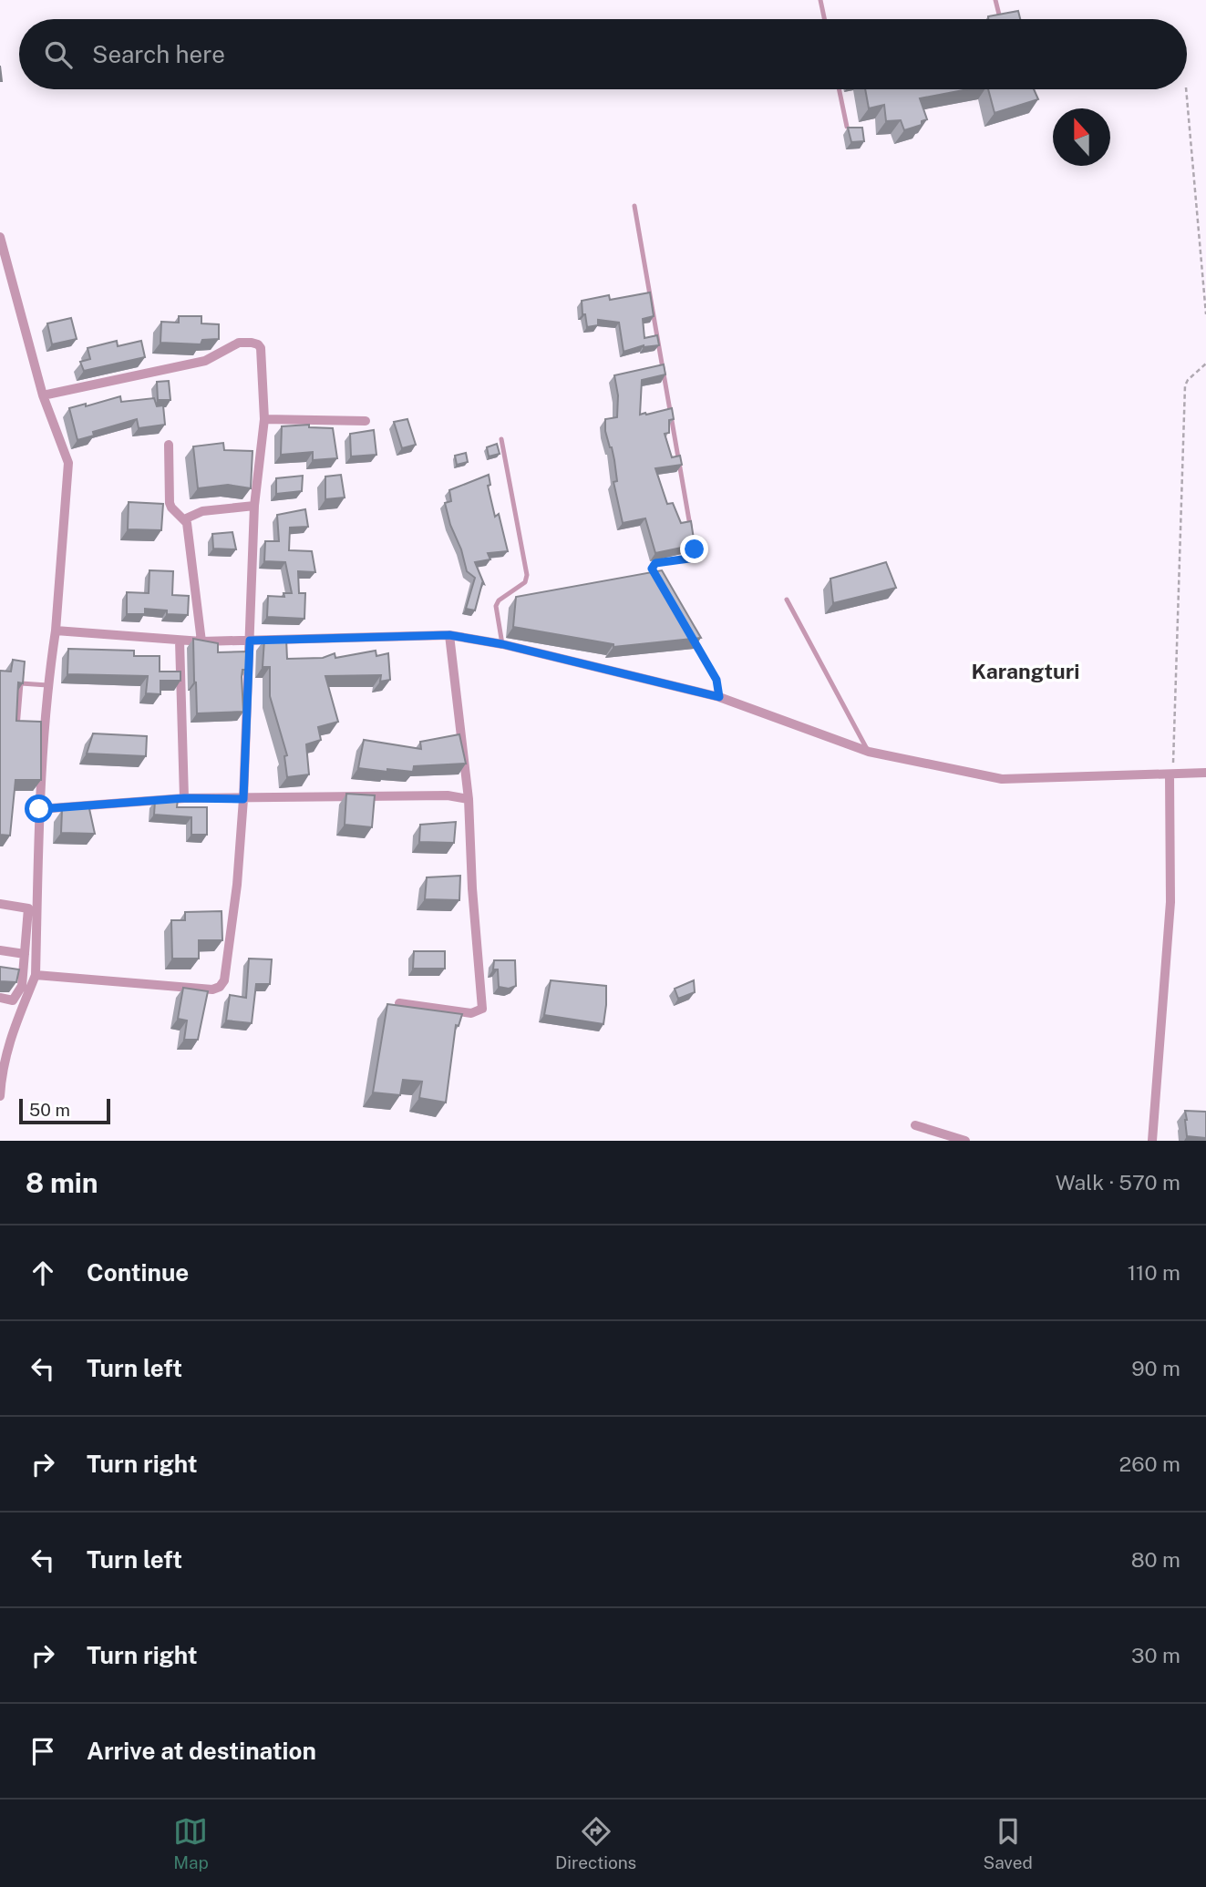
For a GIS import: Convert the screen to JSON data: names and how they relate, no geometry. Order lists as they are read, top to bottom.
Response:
{
  "districts": ["Karangturi"],
  "scale_bar": "50 m",
  "north": "top",
  "page": {
    "search": "Search here",
    "scale": "50 m",
    "heading": ["8 min", "Walk · 570 m"],
    "list": [
      ["Continue", "110 m"],
      ["Turn left", "90 m"],
      ["Turn right", "260 m"],
      ["Turn left", "80 m"],
      ["Turn right", "30 m"],
      "Arrive at destination"
    ],
    "nav": ["Map", "Directions", "Saved"]
  }
}
